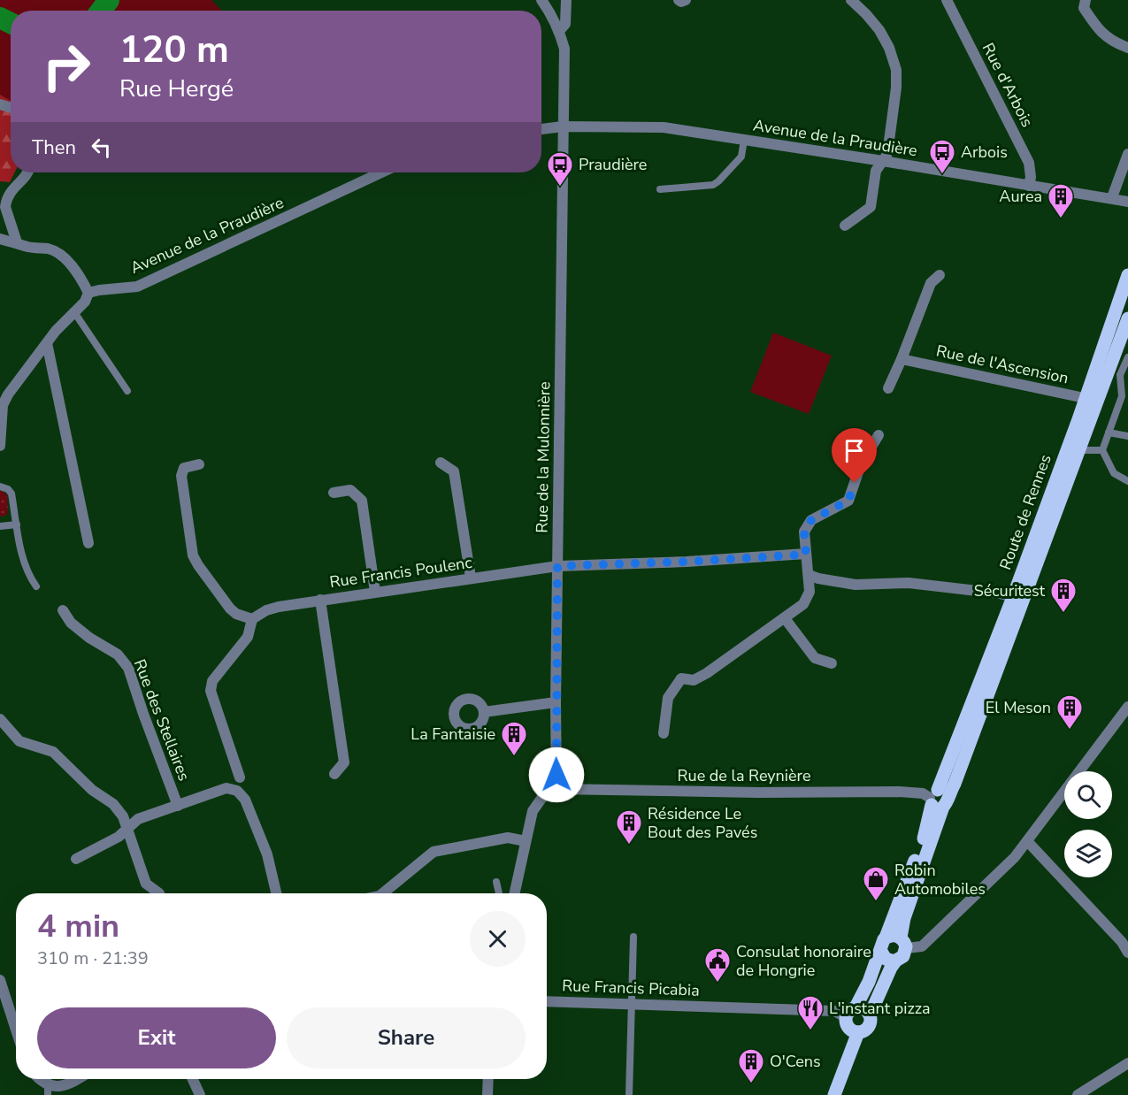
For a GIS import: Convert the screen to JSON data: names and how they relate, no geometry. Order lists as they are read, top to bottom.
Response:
{
  "streets": {
    "main road": ["Route de Rennes"],
    "street": [
      "Rue d'Arbois",
      "Avenue de la Praudière",
      "Rue de l'Ascension",
      "Rue de la Mulonnière",
      "Rue Francis Poulenc",
      "Rue des Stellaires",
      "Rue de la Reynière",
      "Rue Francis Picabia"
    ]
  },
  "crossings": [
    ["Rue d'Arbois", "Avenue de la Praudière"],
    ["Avenue de la Praudière", "Rue de la Mulonnière"],
    ["Rue de l'Ascension", "Route de Rennes"],
    ["Rue de la Mulonnière", "Rue Francis Poulenc"],
    ["Rue de la Mulonnière", "Rue de la Reynière"],
    ["Route de Rennes", "Rue de la Reynière"],
    ["Route de Rennes", "Rue Francis Picabia"]
  ],
  "places": {
    "bus stop": ["Arbois", "Praudière"],
    "building": [
      "Aurea",
      "Sécuritest",
      "El Meson",
      "La Fantaisie",
      "Résidence Le Bout des Pavés",
      "O'Cens"
    ],
    "shop": ["Robin Automobiles"],
    "public building": ["Consulat honoraire de Hongrie"],
    "restaurant": ["L'instant pizza"]
  },
  "page": {
    "turn": ["120 m", "Rue Hergé"],
    "then": "Then",
    "heading": ["4 min", "310 m · 21:39"],
    "buttons": ["Exit", "Share"]
  }
}
